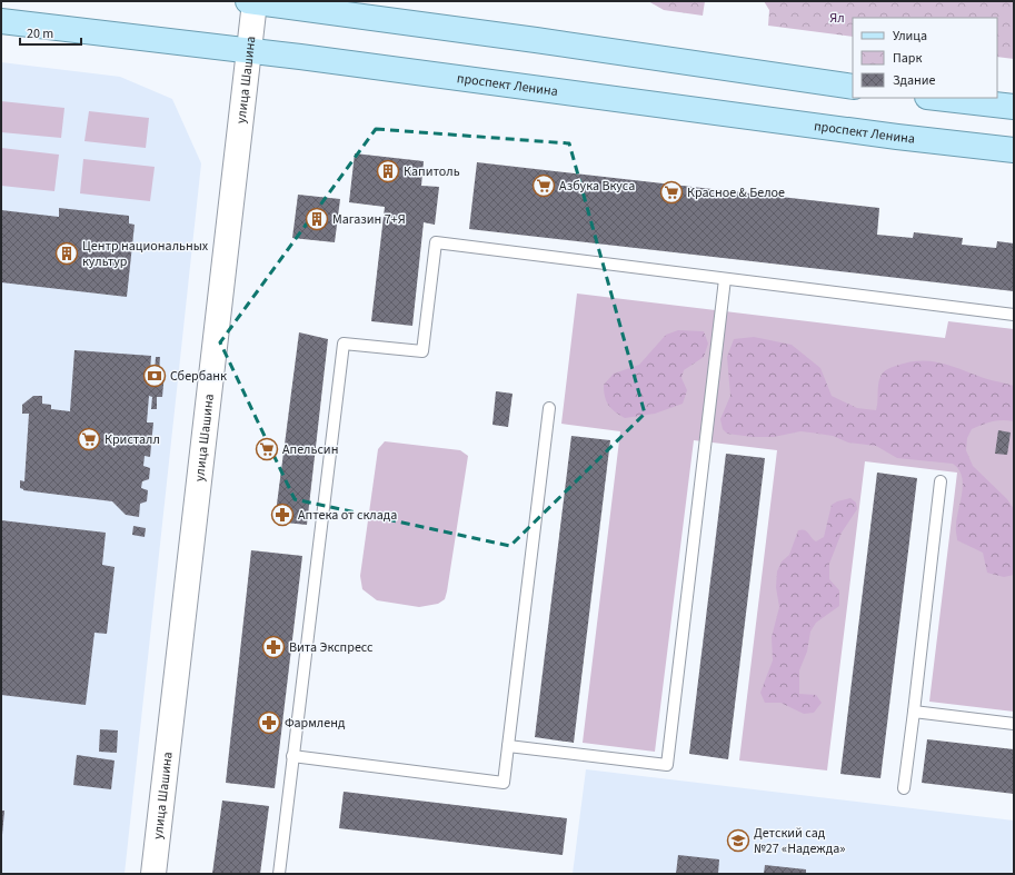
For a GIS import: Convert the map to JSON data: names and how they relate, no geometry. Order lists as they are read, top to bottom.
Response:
{
  "streets": {
    "main road": ["проспект Ленина"],
    "street": ["улица Шашина"]
  },
  "crossings": [
    ["улица Шашина", "проспект Ленина"]
  ],
  "parks": ["Ял"],
  "places": {
    "building": ["Капитоль", "Магазин 7+Я", "Центр национальных культур"],
    "supermarket": [
      "Азбука Вкуса",
      "Красное & Белое",
      "Кристалл",
      "Апельсин"
    ],
    "bank": ["Сбербанк"],
    "pharmacy": ["Аптека от склада", "Вита Экспресс", "Фармленд"],
    "school or university": ["Детский сад №27 «Надежда»"]
  },
  "legend": ["Улица", "Парк", "Здание"],
  "scale_bar": "20 m"
}
